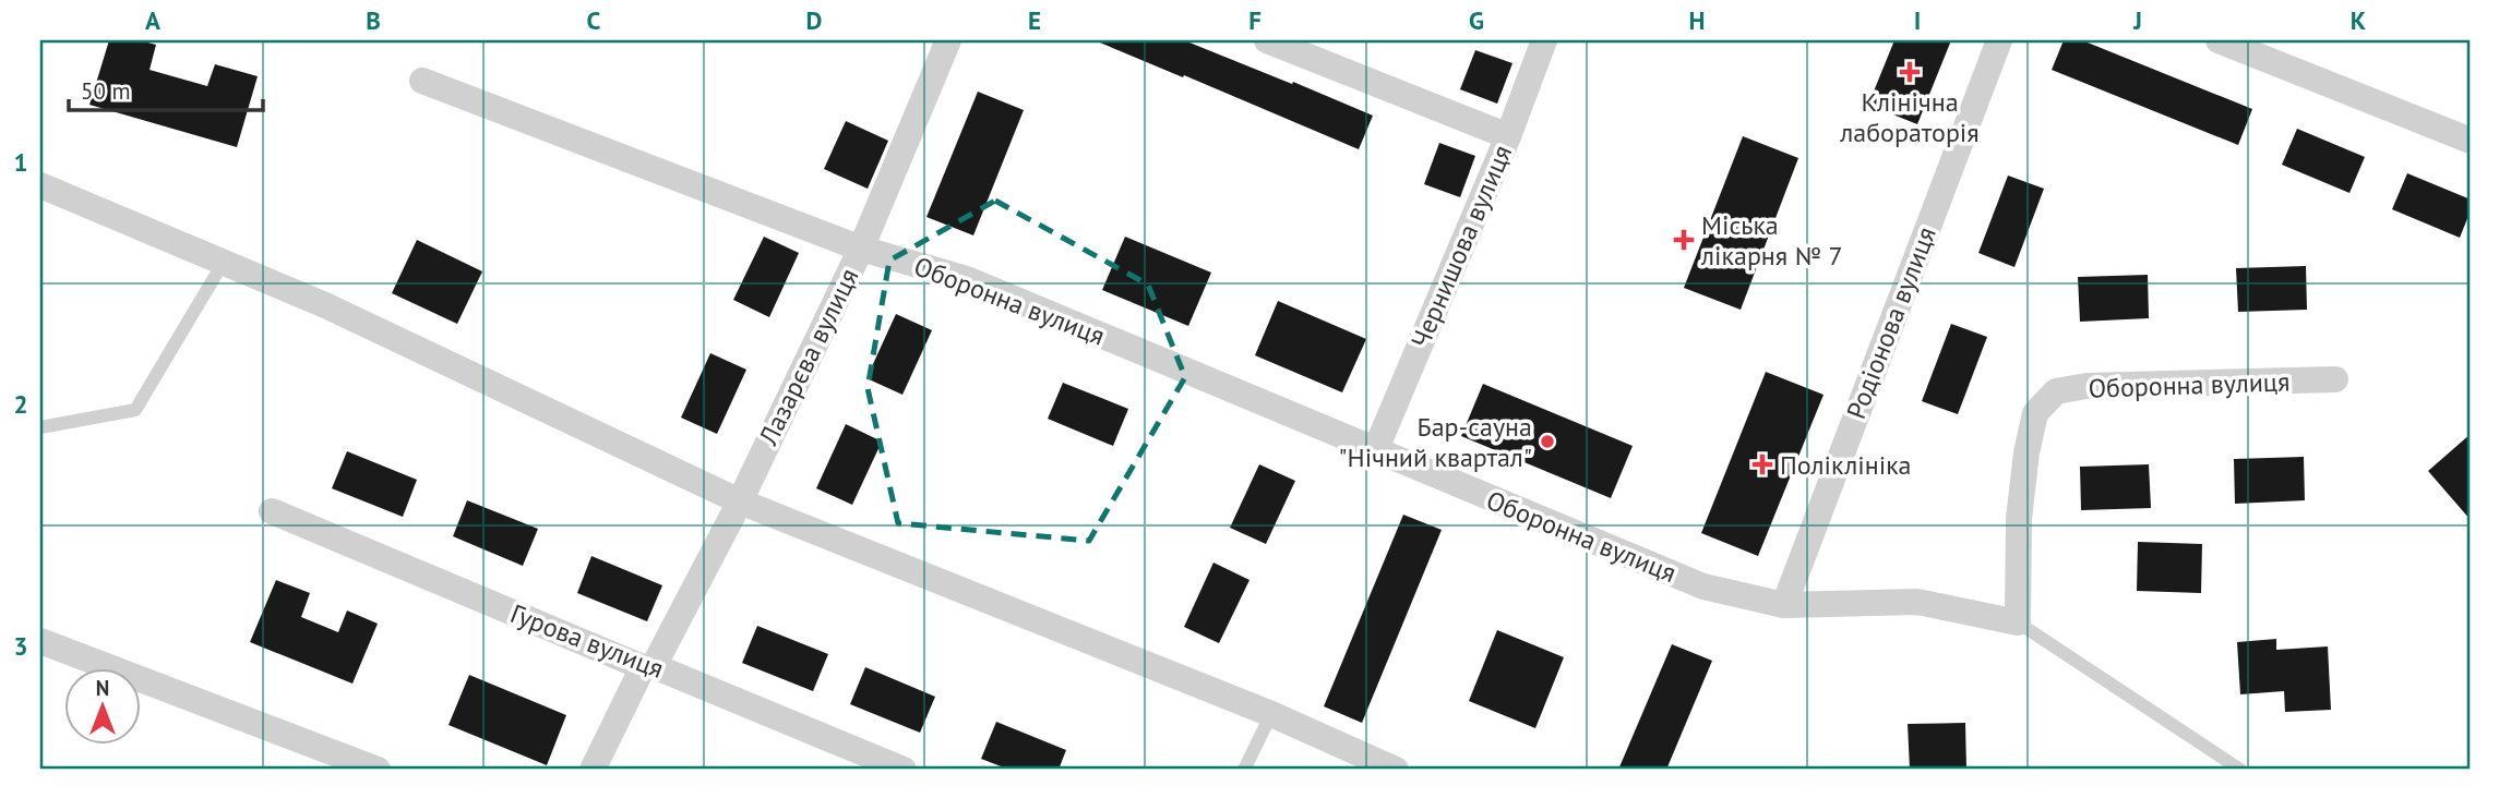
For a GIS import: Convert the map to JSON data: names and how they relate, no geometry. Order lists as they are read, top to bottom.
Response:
{
  "streets": {
    "street": [
      "Чернишова вулиця",
      "Оборонна вулиця",
      "Родіонова вулиця",
      "Лазарєва вулиця",
      "Гурова вулиця"
    ]
  },
  "crossings": [
    ["Чернишова вулиця", "Оборонна вулиця"],
    ["Оборонна вулиця", "Родіонова вулиця"],
    ["Оборонна вулиця", "Лазарєва вулиця"],
    ["Лазарєва вулиця", "Гурова вулиця"]
  ],
  "places": {
    "health": ["Клінічна лабораторія", "Міська лікарня № 7", "Поліклініка"],
    "other": ["Бар-сауна \"Нічний квартал\""]
  },
  "scale_bar": "50 m",
  "north": "top",
  "grid": {
    "columns": [
      "A",
      "B",
      "C",
      "D",
      "E",
      "F",
      "G",
      "H",
      "I",
      "J",
      "K"
    ],
    "rows": ["1", "2", "3"]
  }
}
